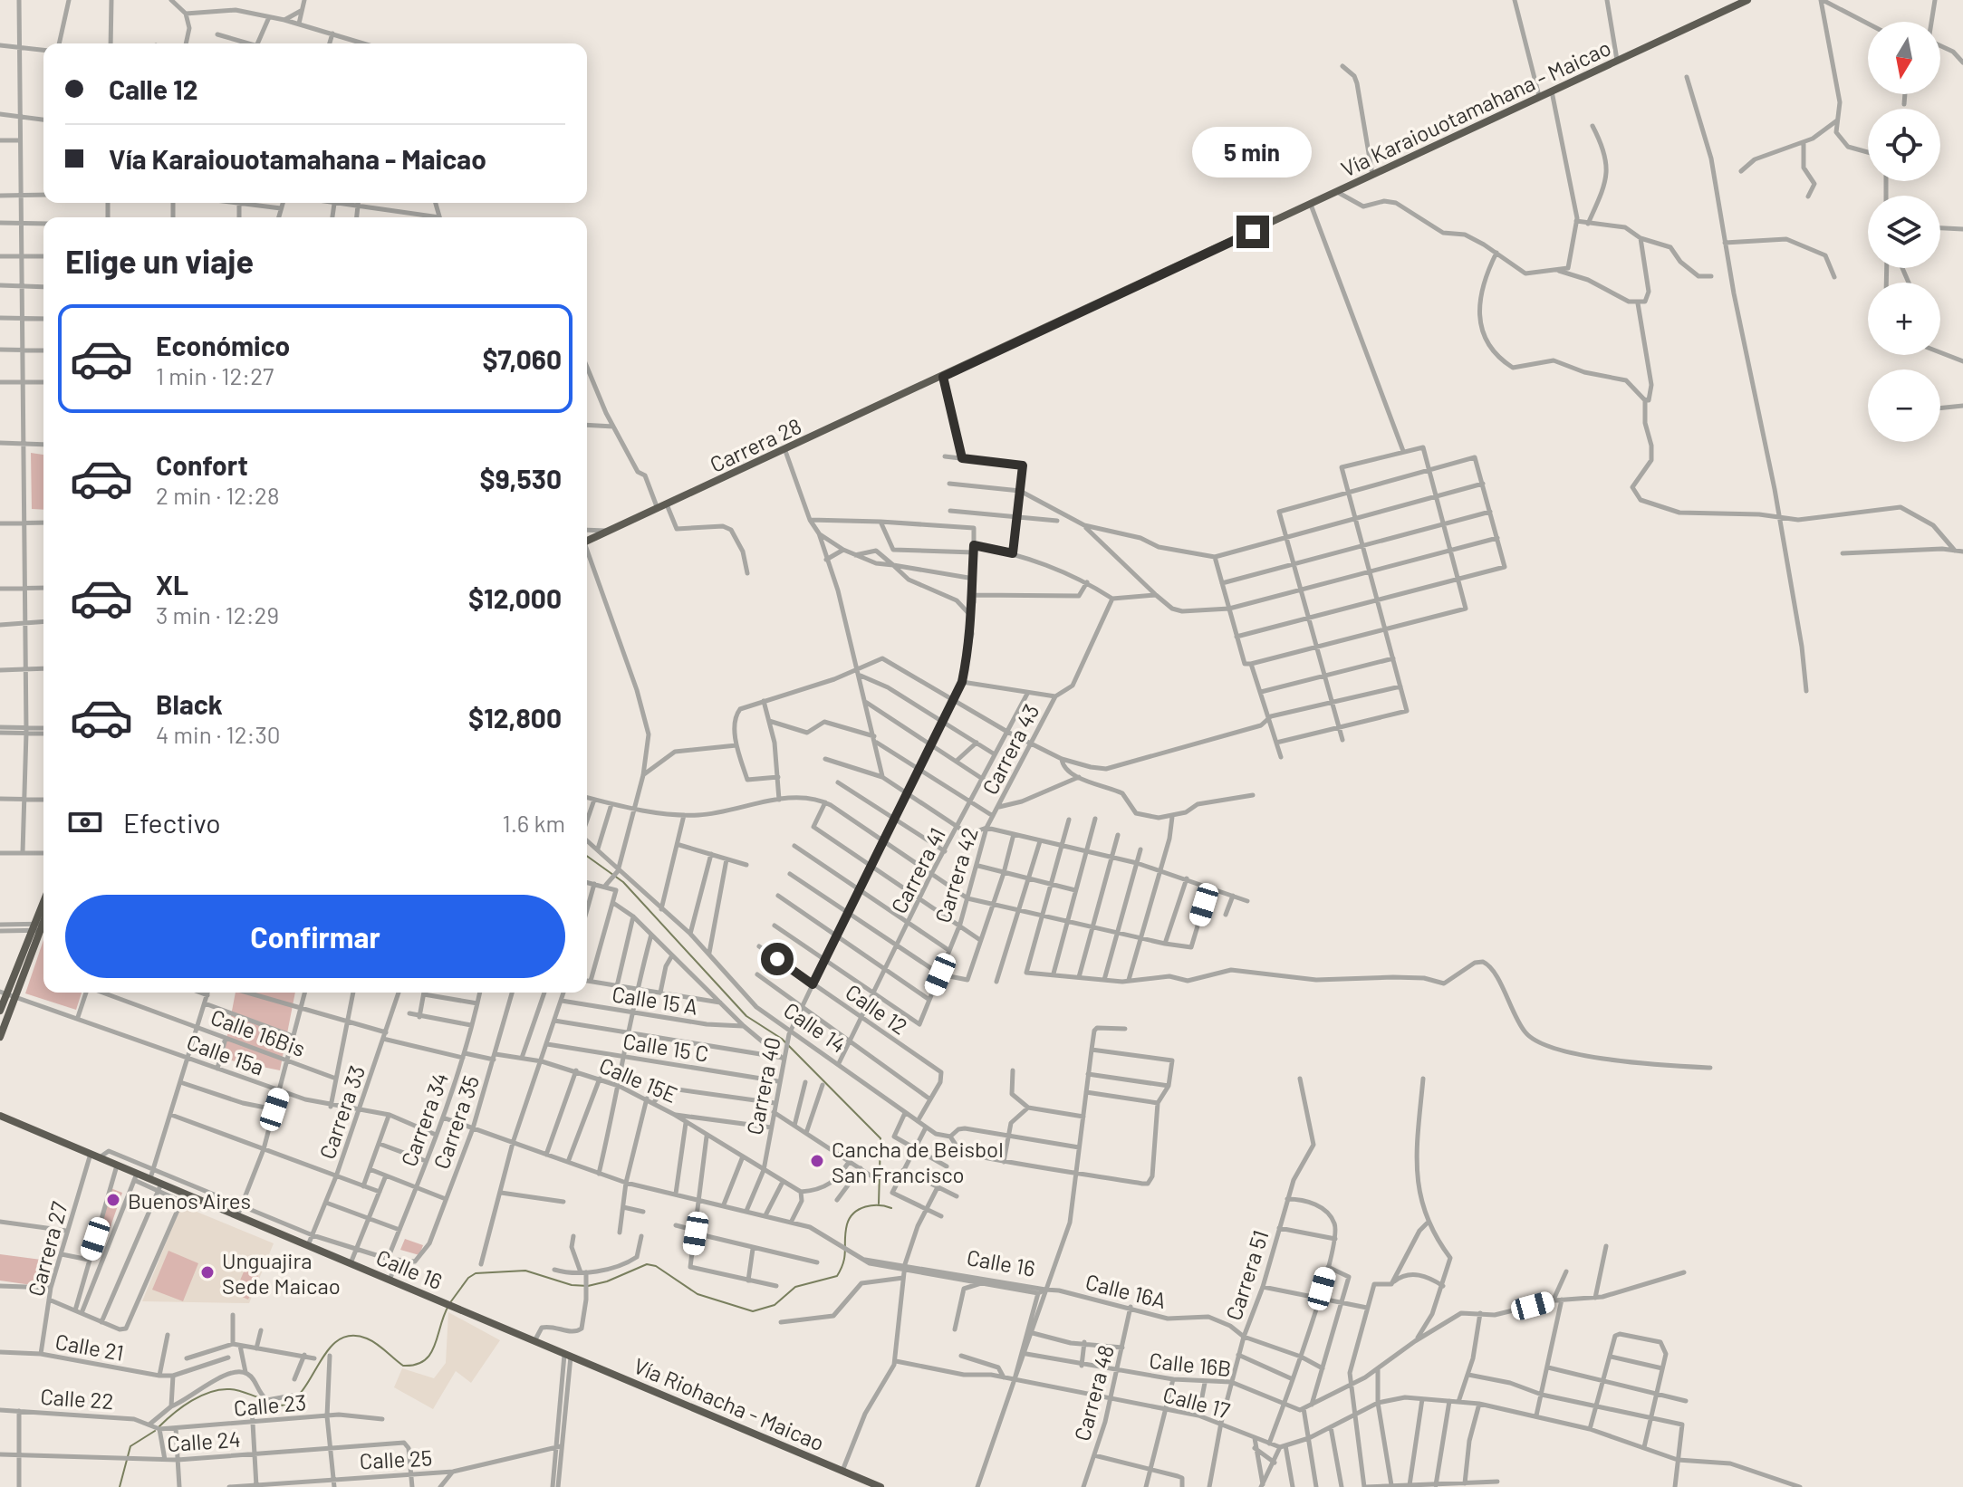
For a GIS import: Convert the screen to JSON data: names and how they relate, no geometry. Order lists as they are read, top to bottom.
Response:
{
  "streets": {
    "highway": [
      "Vía Karaiouotamahana - Maicao",
      "Carrera 28",
      "Calle 16",
      "Vía Riohacha - Maicao"
    ],
    "street": [
      "Carrera 43",
      "Carrera 41",
      "Carrera 42",
      "Calle 15 A",
      "Calle 12",
      "Calle 14",
      "Calle 16Bis",
      "Calle 15 C",
      "Calle 15a",
      "Calle 15E",
      "Carrera 40",
      "Carrera 33",
      "Carrera 34",
      "Carrera 35",
      "Carrera 27",
      "Carrera 51",
      "Calle 16A",
      "Calle 21",
      "Calle 16B",
      "Carrera 48",
      "Calle 22",
      "Calle 17",
      "Calle 23",
      "Calle 24",
      "Calle 25"
    ]
  },
  "crossings": [
    ["Vía Karaiouotamahana - Maicao", "Carrera 28"],
    ["Carrera 43", "Carrera 42"],
    ["Carrera 41", "Carrera 42"],
    ["Carrera 41", "Calle 12"],
    ["Carrera 41", "Calle 14"],
    ["Calle 12", "Carrera 40"],
    ["Calle 14", "Carrera 40"],
    ["Calle 15 C", "Carrera 40"],
    ["Calle 15a", "Carrera 33"],
    ["Calle 15a", "Carrera 34"],
    ["Calle 15E", "Carrera 40"],
    ["Calle 15E", "Carrera 33"],
    ["Calle 15E", "Carrera 34"],
    ["Calle 15E", "Carrera 35"],
    ["Carrera 40", "Calle 16"],
    ["Carrera 33", "Calle 16"],
    ["Carrera 34", "Calle 16"],
    ["Carrera 35", "Calle 16"],
    ["Carrera 27", "Calle 16"],
    ["Carrera 27", "Calle 21"],
    ["Calle 16", "Calle 16A"],
    ["Calle 16", "Vía Riohacha - Maicao"],
    ["Carrera 51", "Calle 16A"],
    ["Carrera 51", "Calle 16B"],
    ["Carrera 51", "Calle 17"],
    ["Calle 16A", "Carrera 48"],
    ["Calle 16B", "Carrera 48"],
    ["Carrera 48", "Calle 17"],
    ["Calle 22", "Calle 23"],
    ["Calle 24", "Calle 25"]
  ],
  "places": ["Cancha de Beisbol San Francisco", "Buenos Aires", "Unguajira Sede Maicao"],
  "north": "bottom",
  "page": {
    "map_buttons": ["+", "−"],
    "banner": ["Calle 12", "Vía Karaiouotamahana - Maicao"],
    "bubble": "5 min",
    "heading": "Elige un viaje",
    "list": [
      {
        "name": "Económico",
        "note": "1 min · 12:27",
        "value": "$7,060"
      },
      {
        "name": "Confort",
        "note": "2 min · 12:28",
        "value": "$9,530"
      },
      {
        "name": "XL",
        "note": "3 min · 12:29",
        "value": "$12,000"
      },
      {
        "name": "Black",
        "note": "4 min · 12:30",
        "value": "$12,800"
      }
    ],
    "pay": ["Efectivo", "1.6 km"],
    "buttons": "Confirmar"
  }
}
